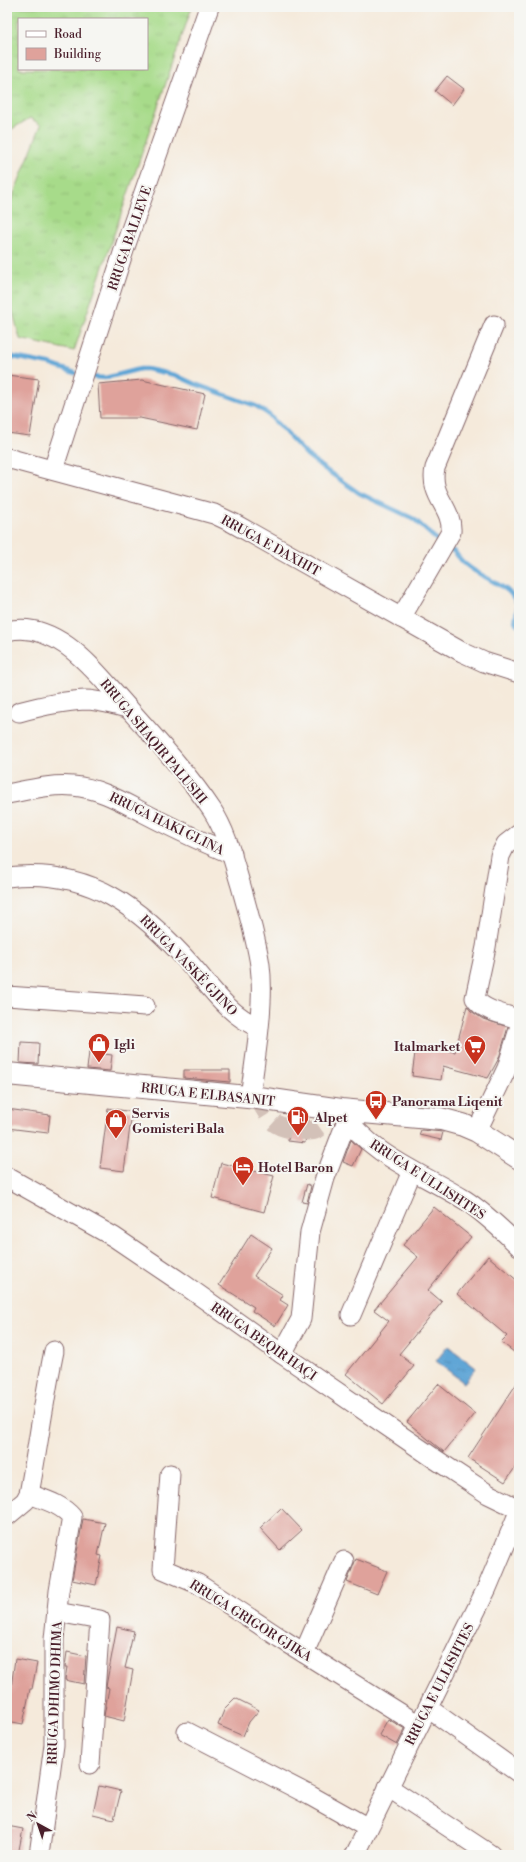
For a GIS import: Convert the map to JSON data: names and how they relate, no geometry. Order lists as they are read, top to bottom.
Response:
{
  "streets": {
    "main road": ["RRUGA E ELBASANIT"],
    "street": [
      "RRUGA BALLEVE",
      "RRUGA E DAXHIT",
      "RRUGA SHAQIR PALUSHI",
      "RRUGA HAKI GLINA",
      "RRUGA VASKË GJINO",
      "RRUGA E ULLISHTES",
      "RRUGA BEQIR HAÇI",
      "RRUGA GRIGOR GJIKA",
      "RRUGA DHIMO DHIMA"
    ]
  },
  "crossings": [
    ["RRUGA BALLEVE", "RRUGA E DAXHIT"],
    ["RRUGA SHAQIR PALUSHI", "RRUGA HAKI GLINA"],
    ["RRUGA SHAQIR PALUSHI", "RRUGA VASKË GJINO"],
    ["RRUGA SHAQIR PALUSHI", "RRUGA E ELBASANIT"],
    ["RRUGA E ELBASANIT", "RRUGA E ULLISHTES"],
    ["RRUGA E ULLISHTES", "RRUGA BEQIR HAÇI"],
    ["RRUGA E ULLISHTES", "RRUGA GRIGOR GJIKA"]
  ],
  "places": {
    "shop": ["Igli", "Servis Gomisteri Bala"],
    "supermarket": ["Italmarket"],
    "bus stop": ["Panorama Liqenit"],
    "fuel station": ["Alpet"],
    "hotel": ["Hotel Baron"]
  },
  "legend": ["Road", "Building"],
  "north": "top left"
}
